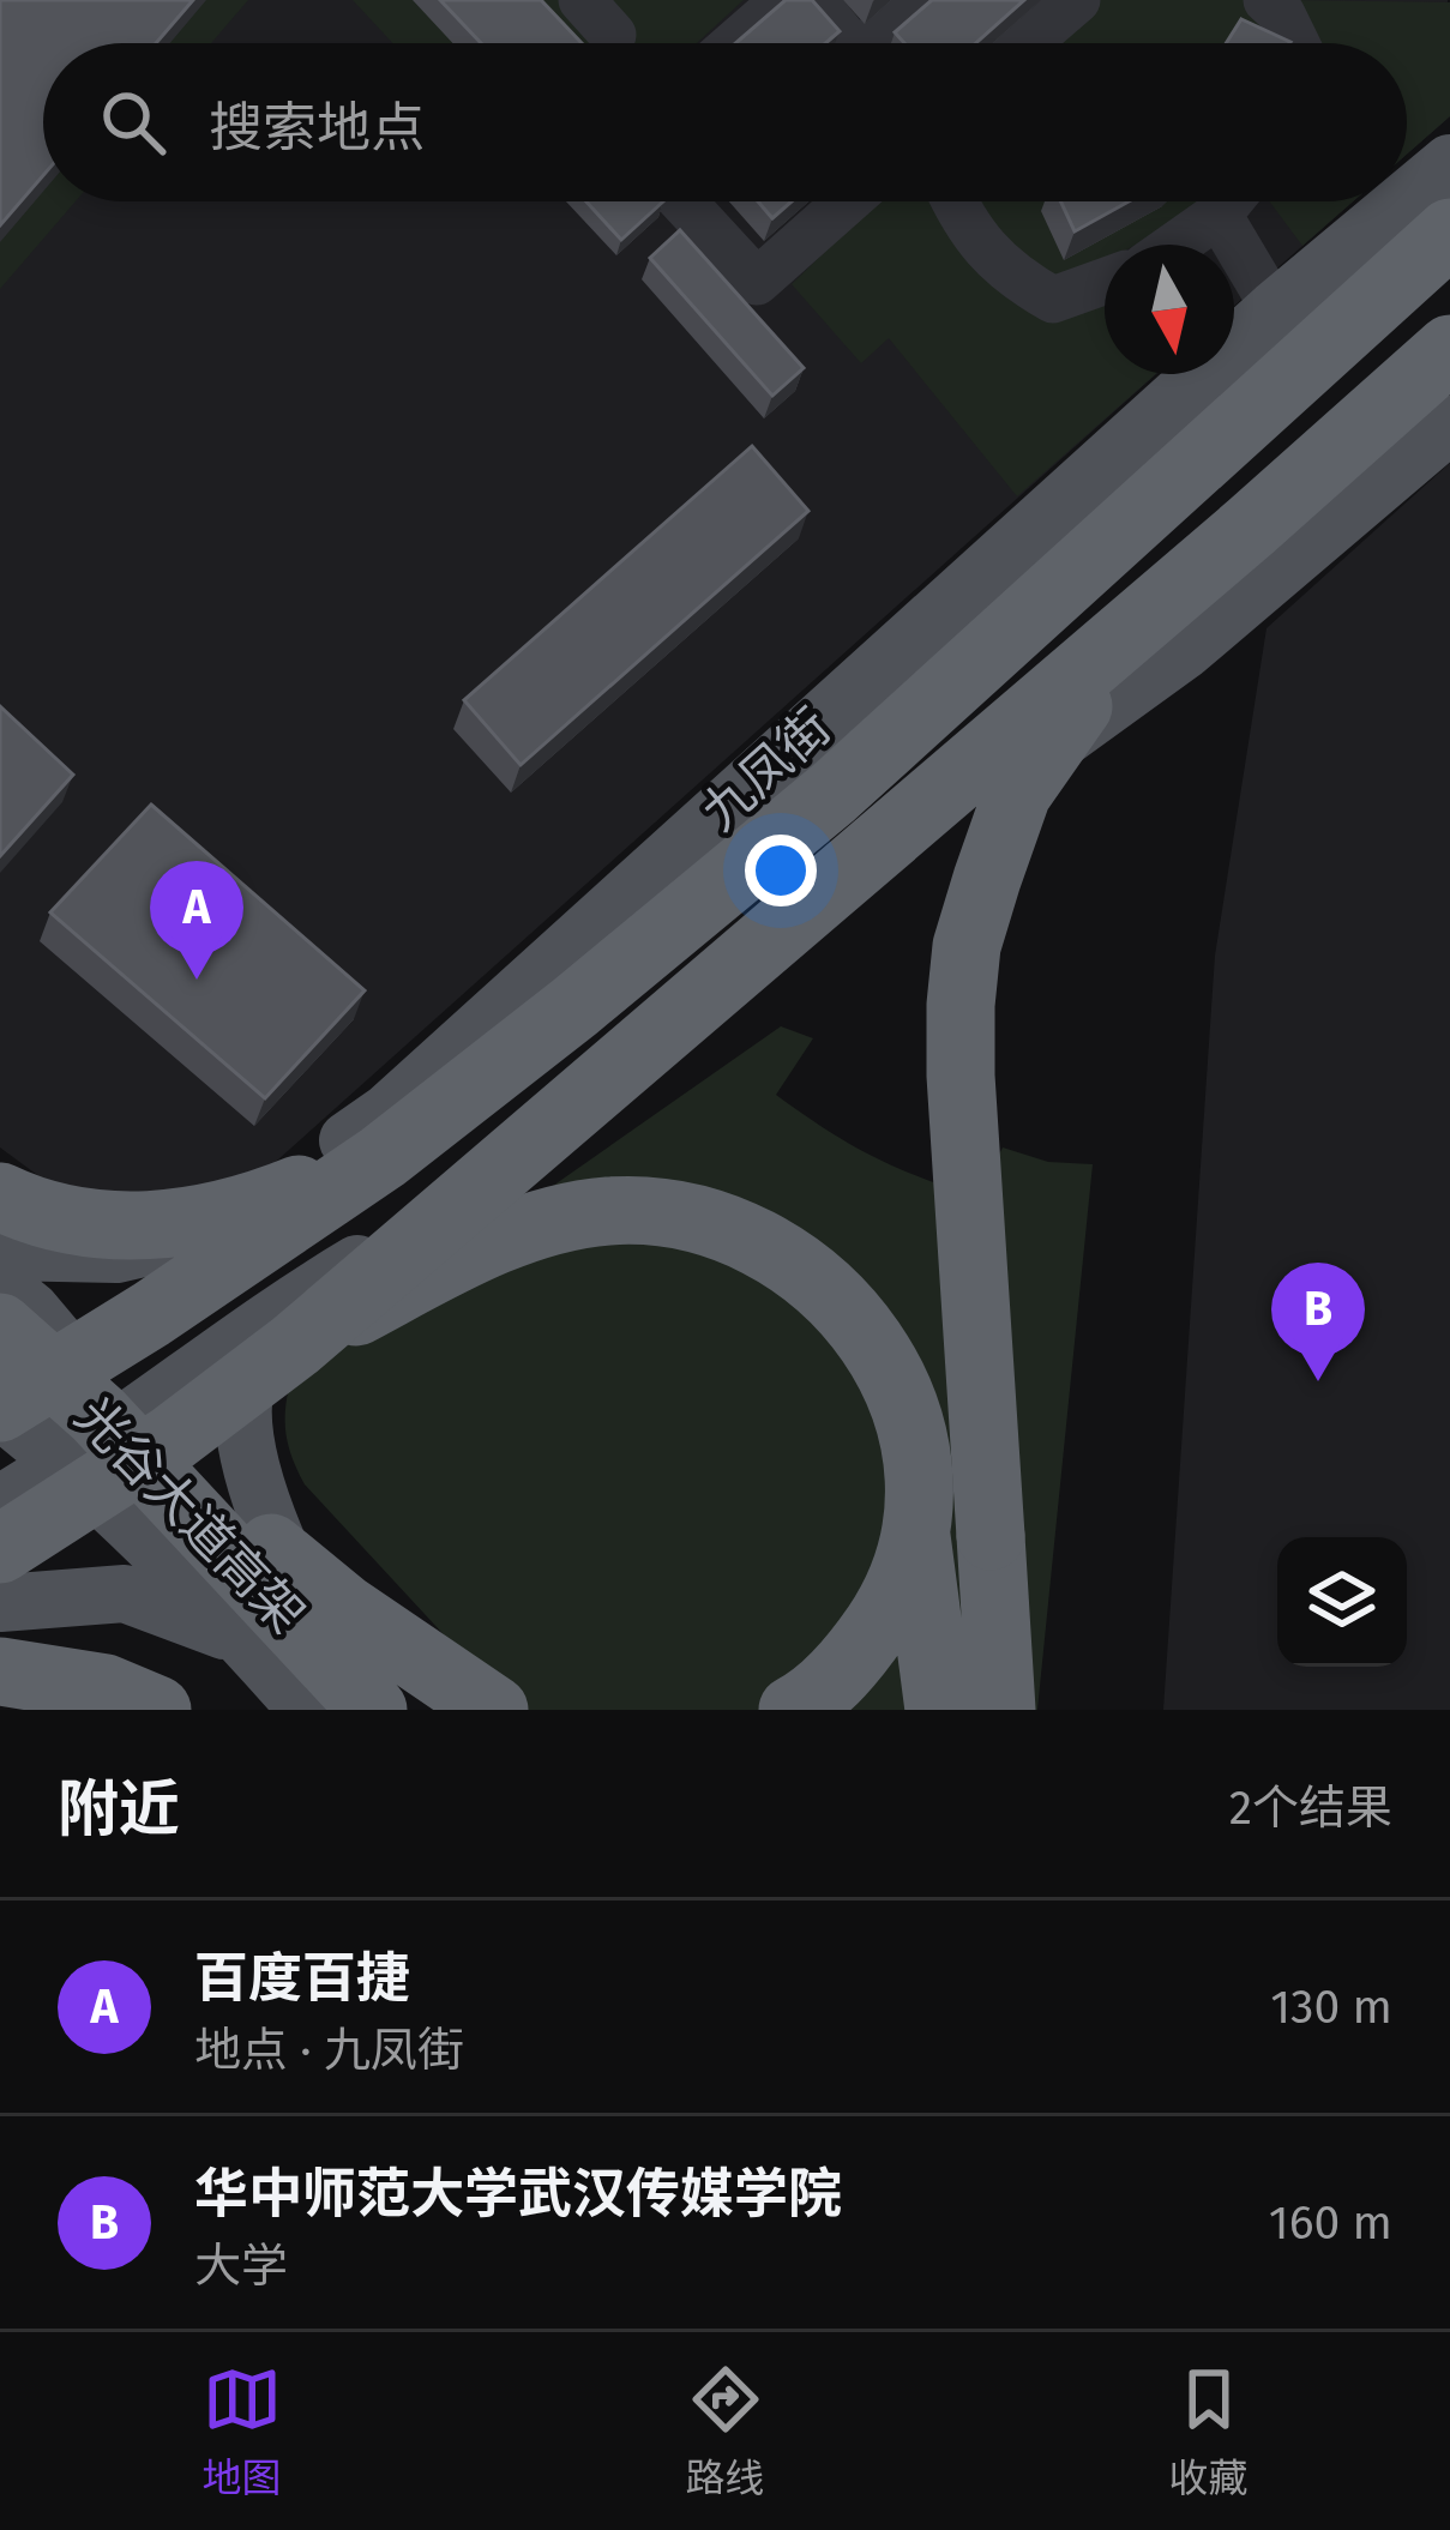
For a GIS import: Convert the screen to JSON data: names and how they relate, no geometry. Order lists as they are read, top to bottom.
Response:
{
  "streets": {
    "highway": ["光谷大道高架"],
    "main road": ["九凤街"]
  },
  "crossings": [
    ["九凤街", "光谷大道高架"]
  ],
  "north": "bottom",
  "page": {
    "search": "搜索地点",
    "pins": ["A", "B"],
    "heading": ["附近", "2个结果"],
    "list": [
      {
        "mark": "A",
        "name": "百度百捷",
        "note": "地点 · 九凤街",
        "value": "130 m"
      },
      {
        "mark": "B",
        "name": "华中师范大学武汉传媒学院",
        "note": "大学",
        "value": "160 m"
      }
    ],
    "nav": ["地图", "路线", "收藏"]
  }
}
